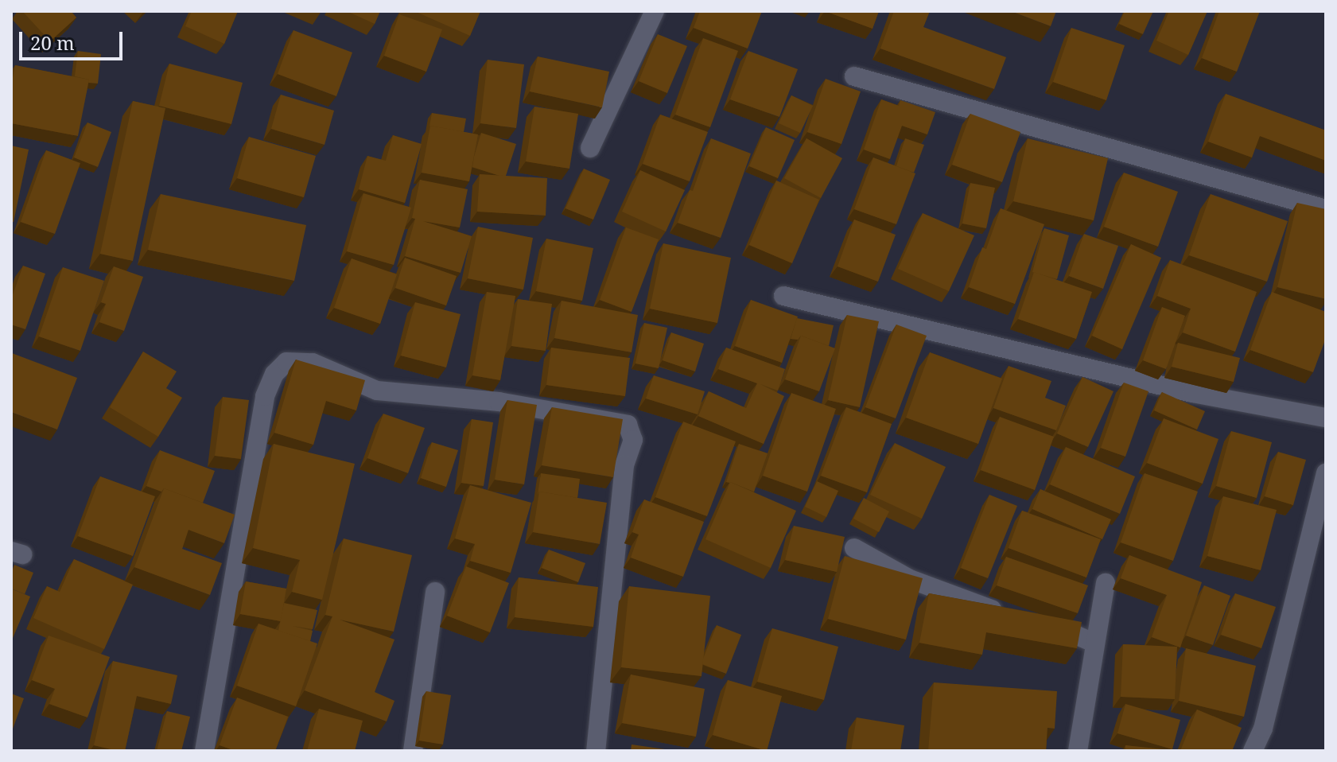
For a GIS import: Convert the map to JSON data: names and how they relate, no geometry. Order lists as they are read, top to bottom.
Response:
{
  "scale_bar": "20 m"
}
